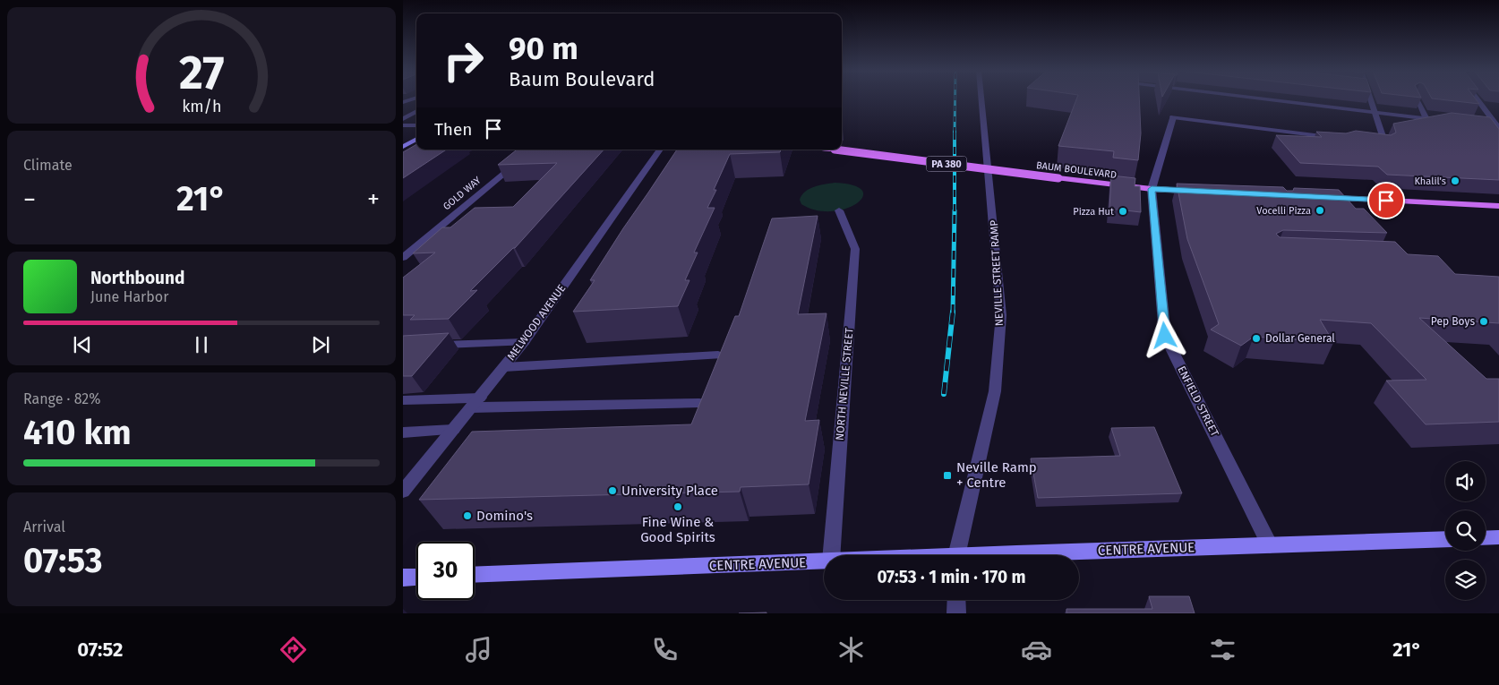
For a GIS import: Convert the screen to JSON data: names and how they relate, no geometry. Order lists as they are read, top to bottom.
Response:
{
  "streets": {
    "main road": ["PA 380", "BAUM BOULEVARD", "CENTRE AVENUE"],
    "street": [
      "GOLD WAY",
      "NEVILLE STREET RAMP",
      "MELWOOD AVENUE",
      "NORTH NEVILLE STREET",
      "ENFIELD STREET"
    ]
  },
  "crossings": [
    ["BAUM BOULEVARD", "ENFIELD STREET"],
    ["ENFIELD STREET", "CENTRE AVENUE"]
  ],
  "places": {
    "other": [
      "Khalil's",
      "Vocelli Pizza",
      "Pizza Hut",
      "Pep Boys",
      "Dollar General",
      "University Place",
      "Fine Wine & Good Spirits",
      "Domino's"
    ],
    "transit": ["Neville Ramp + Centre"]
  },
  "page": {
    "turn": ["90 m", "Baum Boulevard"],
    "then": "Then",
    "tile": [
      "Climate",
      ["Range · 82%", "410 km"],
      ["Arrival", "07:53"]
    ],
    "heat": ["−", "21°", "+"],
    "song": ["Northbound", "June Harbor"],
    "limit": "30",
    "trip": "07:53 · 1 min · 170 m",
    "tabs": ["07:52", "21°"],
    "gauge": ["27", "km/h"]
  }
}
